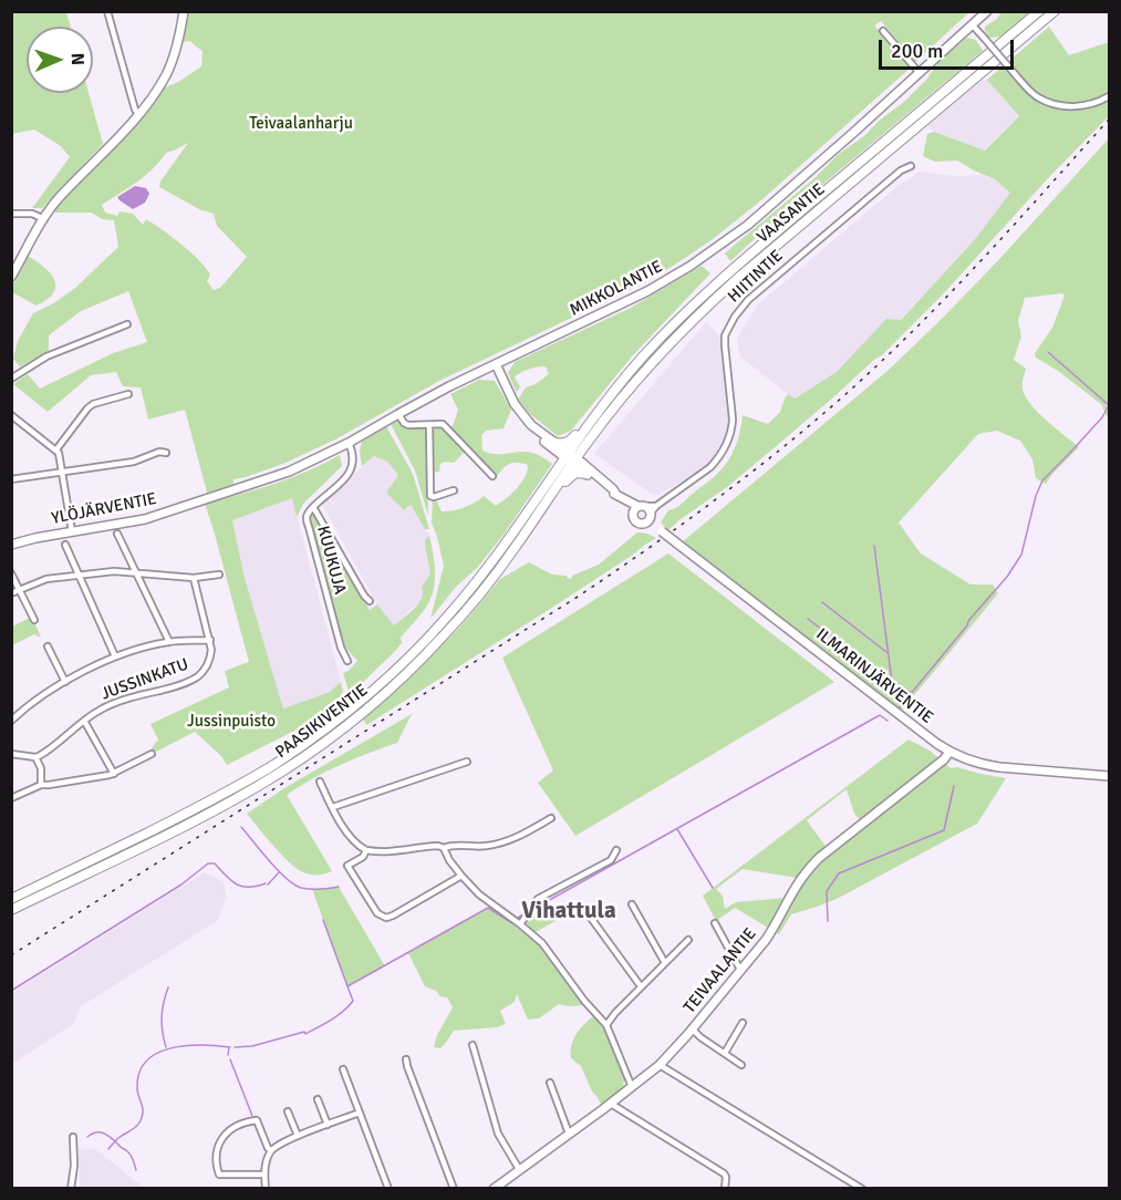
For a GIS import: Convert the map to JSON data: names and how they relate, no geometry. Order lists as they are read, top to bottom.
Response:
{
  "streets": {
    "highway": ["VAASANTIE", "PAASIKIVENTIE"],
    "main road": [
      "MIKKOLANTIE",
      "YLÖJÄRVENTIE",
      "ILMARINJÄRVENTIE",
      "TEIVAALANTIE"
    ],
    "street": ["HIITINTIE", "KUUKUJA", "JUSSINKATU"]
  },
  "crossings": [
    ["VAASANTIE", "ILMARINJÄRVENTIE"],
    ["VAASANTIE", "PAASIKIVENTIE"],
    ["HIITINTIE", "ILMARINJÄRVENTIE"],
    ["MIKKOLANTIE", "YLÖJÄRVENTIE"],
    ["MIKKOLANTIE", "KUUKUJA"],
    ["ILMARINJÄRVENTIE", "PAASIKIVENTIE"],
    ["ILMARINJÄRVENTIE", "TEIVAALANTIE"]
  ],
  "districts": ["Vihattula"],
  "parks": ["Teivaalanharju", "Jussinpuisto"],
  "scale_bar": "200 m",
  "north": "right"
}
